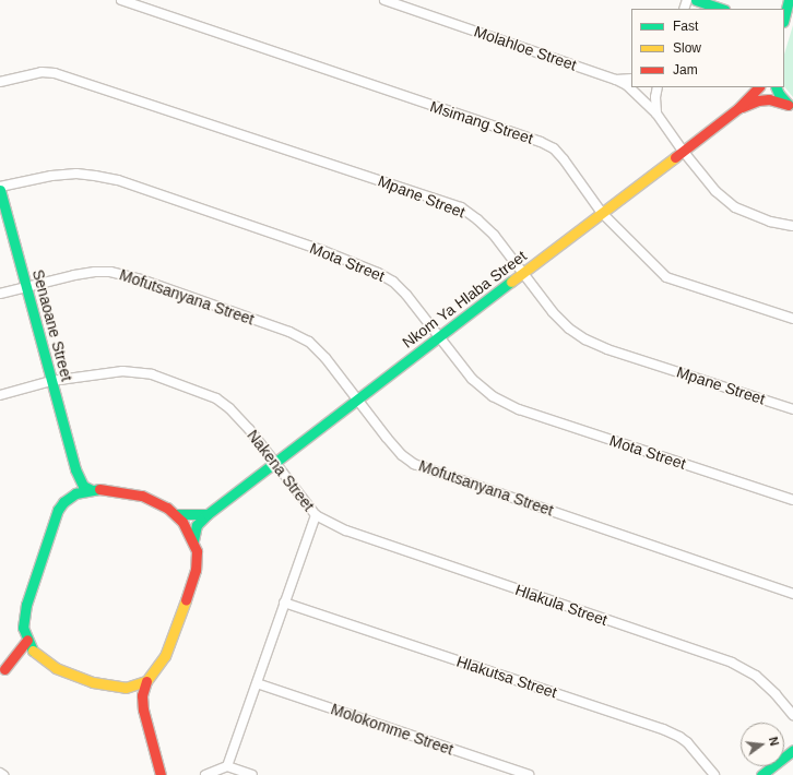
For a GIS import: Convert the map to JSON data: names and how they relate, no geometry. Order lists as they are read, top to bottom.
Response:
{
  "streets": {
    "street": [
      "Molahloe Street",
      "Msimang Street",
      "Mpane Street",
      "Mota Street",
      "Mofutsanyana Street",
      "Nkom Ya Hlaba Street",
      "Senaoane Street",
      "Nakena Street",
      "Hlakula Street",
      "Hlakutsa Street",
      "Molokomme Street"
    ]
  },
  "crossings": [
    ["Molahloe Street", "Nkom Ya Hlaba Street"],
    ["Msimang Street", "Nkom Ya Hlaba Street"],
    ["Mpane Street", "Nkom Ya Hlaba Street"],
    ["Mota Street", "Nkom Ya Hlaba Street"],
    ["Mofutsanyana Street", "Nkom Ya Hlaba Street"],
    ["Mofutsanyana Street", "Senaoane Street"],
    ["Nkom Ya Hlaba Street", "Nakena Street"],
    ["Senaoane Street", "Nakena Street"],
    ["Nakena Street", "Hlakula Street"],
    ["Nakena Street", "Hlakutsa Street"],
    ["Nakena Street", "Molokomme Street"]
  ],
  "legend": ["Fast", "Slow", "Jam"],
  "north": "right"
}
